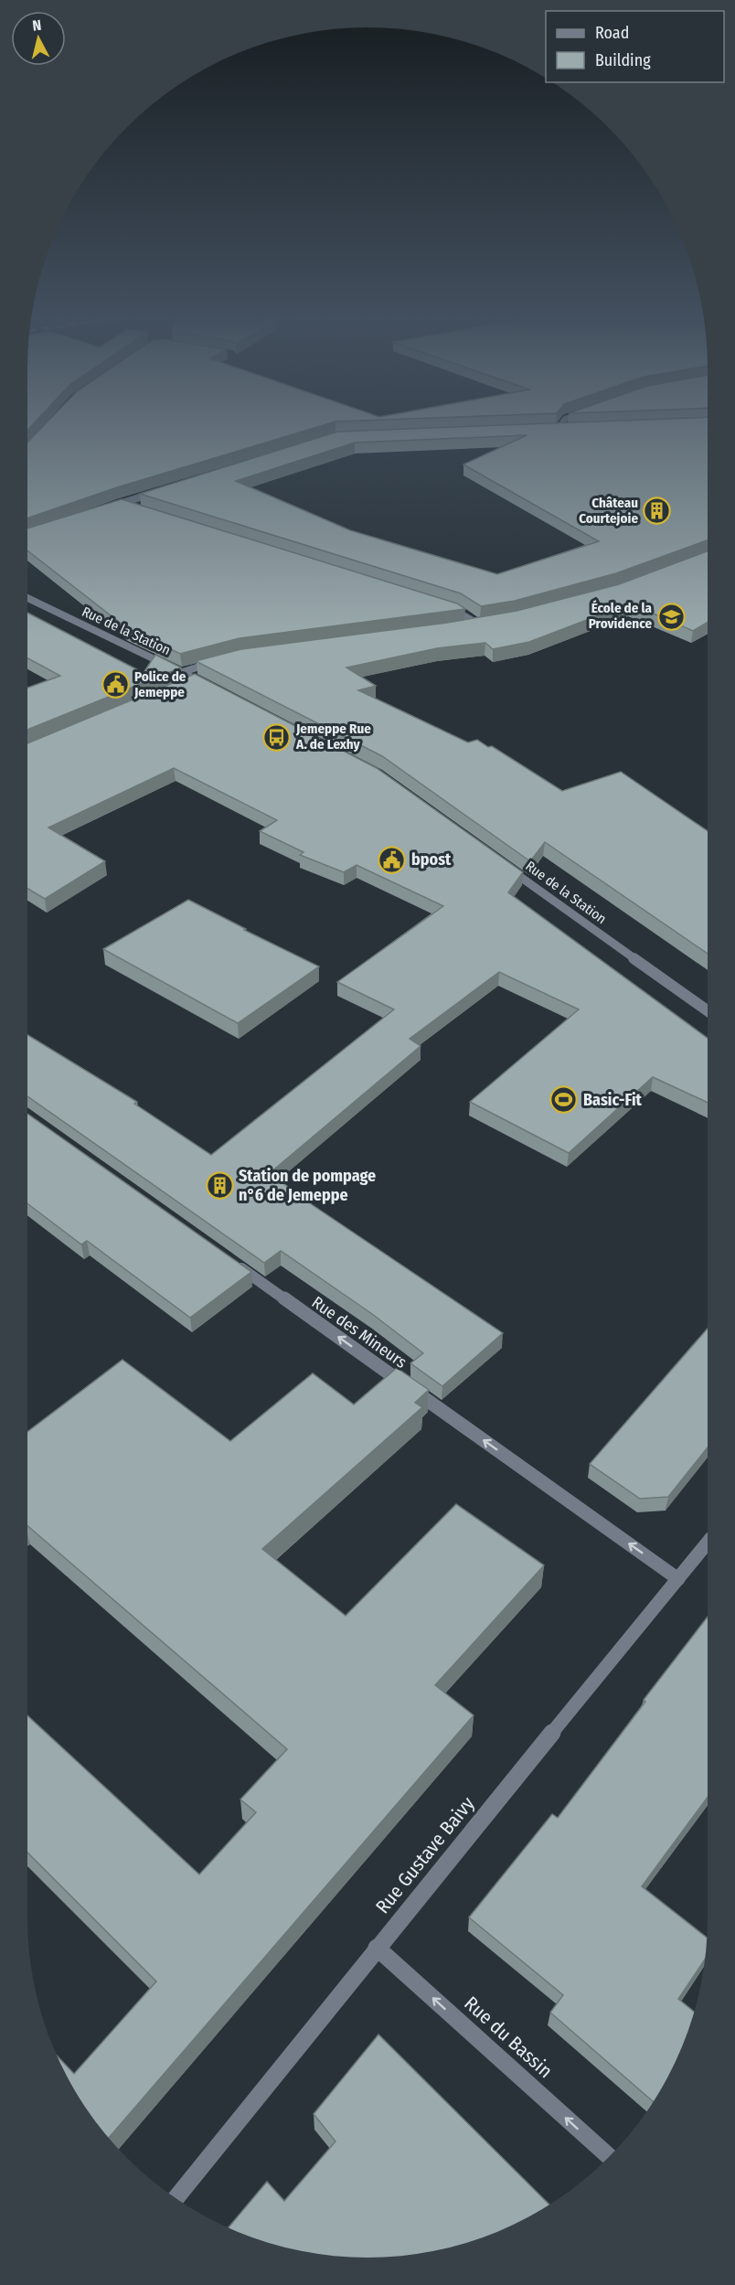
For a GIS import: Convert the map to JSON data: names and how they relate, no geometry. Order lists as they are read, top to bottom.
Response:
{
  "streets": {
    "street": [
      "Rue de la Station",
      "Rue des Mineurs",
      "Rue Gustave Baivy",
      "Rue du Bassin"
    ]
  },
  "crossings": [
    ["Rue des Mineurs", "Rue Gustave Baivy"],
    ["Rue Gustave Baivy", "Rue du Bassin"]
  ],
  "one_way": ["Rue des Mineurs", "Rue du Bassin"],
  "places": {
    "building": ["Château Courtejoie", "Station de pompage n°6 de Jemeppe"],
    "school or university": ["École de la Providence"],
    "public building": ["Police de Jemeppe", "bpost"],
    "bus stop": ["Jemeppe Rue A. de Lexhy"],
    "sports": ["Basic-Fit"]
  },
  "legend": ["Road", "Building"],
  "north": "top"
}
